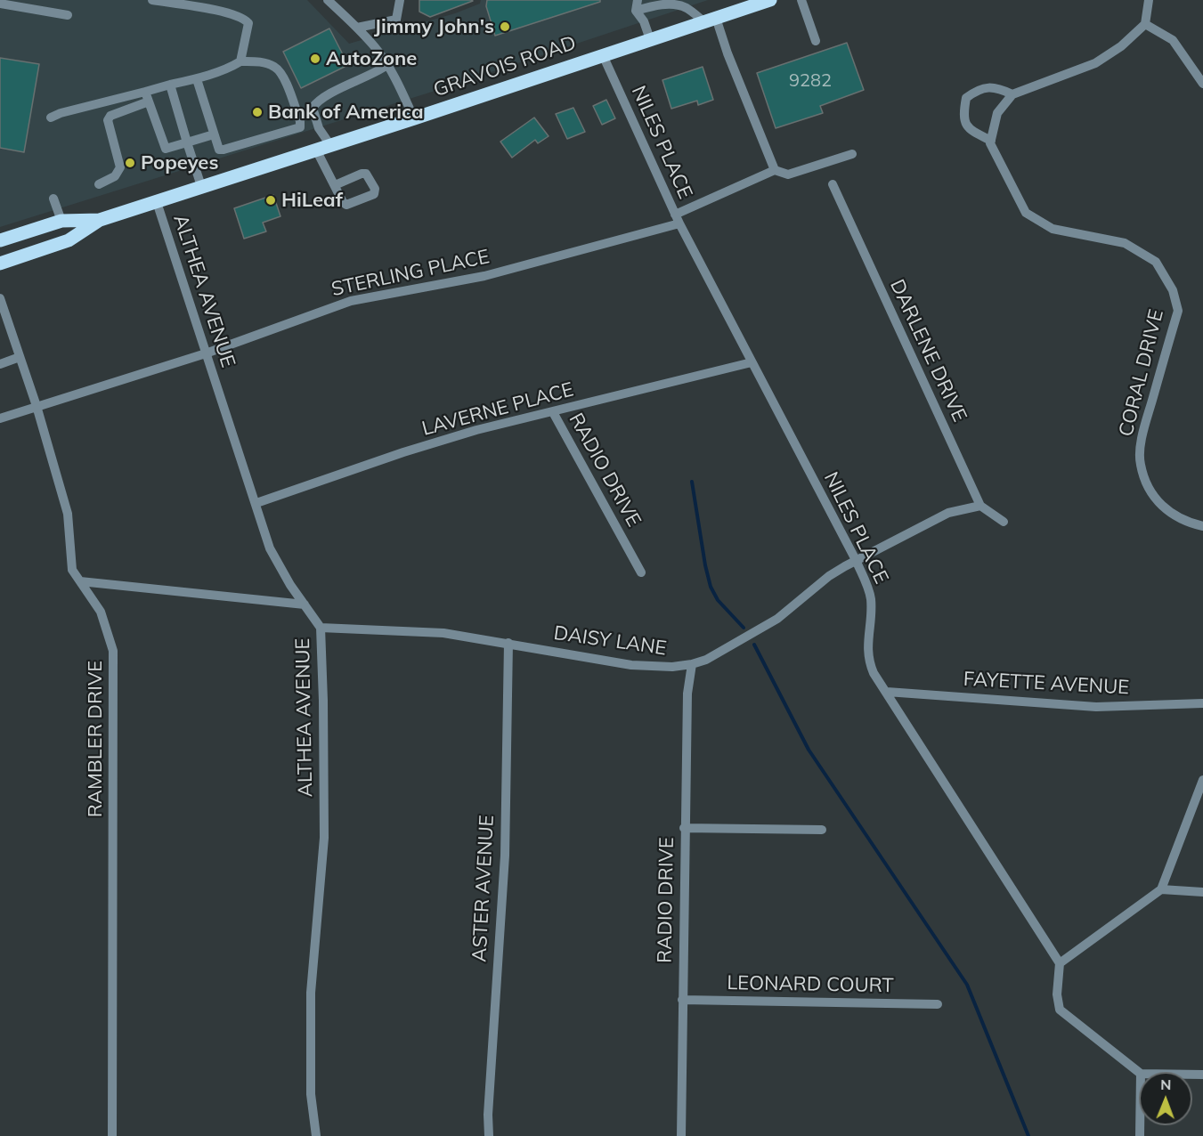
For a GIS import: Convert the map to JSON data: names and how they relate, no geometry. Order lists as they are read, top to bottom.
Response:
{
  "streets": {
    "main road": ["GRAVOIS ROAD"],
    "street": [
      "NILES PLACE",
      "STERLING PLACE",
      "ALTHEA AVENUE",
      "DARLENE DRIVE",
      "CORAL DRIVE",
      "LAVERNE PLACE",
      "RADIO DRIVE",
      "DAISY LANE",
      "FAYETTE AVENUE",
      "RAMBLER DRIVE",
      "ASTER AVENUE",
      "LEONARD COURT"
    ]
  },
  "crossings": [
    ["GRAVOIS ROAD", "NILES PLACE"],
    ["GRAVOIS ROAD", "ALTHEA AVENUE"],
    ["NILES PLACE", "STERLING PLACE"],
    ["NILES PLACE", "LAVERNE PLACE"],
    ["NILES PLACE", "DAISY LANE"],
    ["NILES PLACE", "FAYETTE AVENUE"],
    ["STERLING PLACE", "ALTHEA AVENUE"],
    ["STERLING PLACE", "RAMBLER DRIVE"],
    ["ALTHEA AVENUE", "LAVERNE PLACE"],
    ["ALTHEA AVENUE", "DAISY LANE"],
    ["DARLENE DRIVE", "DAISY LANE"],
    ["LAVERNE PLACE", "RADIO DRIVE"],
    ["RADIO DRIVE", "DAISY LANE"],
    ["RADIO DRIVE", "LEONARD COURT"],
    ["DAISY LANE", "ASTER AVENUE"]
  ],
  "places": [
    "Jimmy John's",
    "AutoZone",
    "Bank of America",
    "Popeyes",
    "HiLeaf"
  ],
  "house_numbers": ["9282"],
  "north": "top"
}
